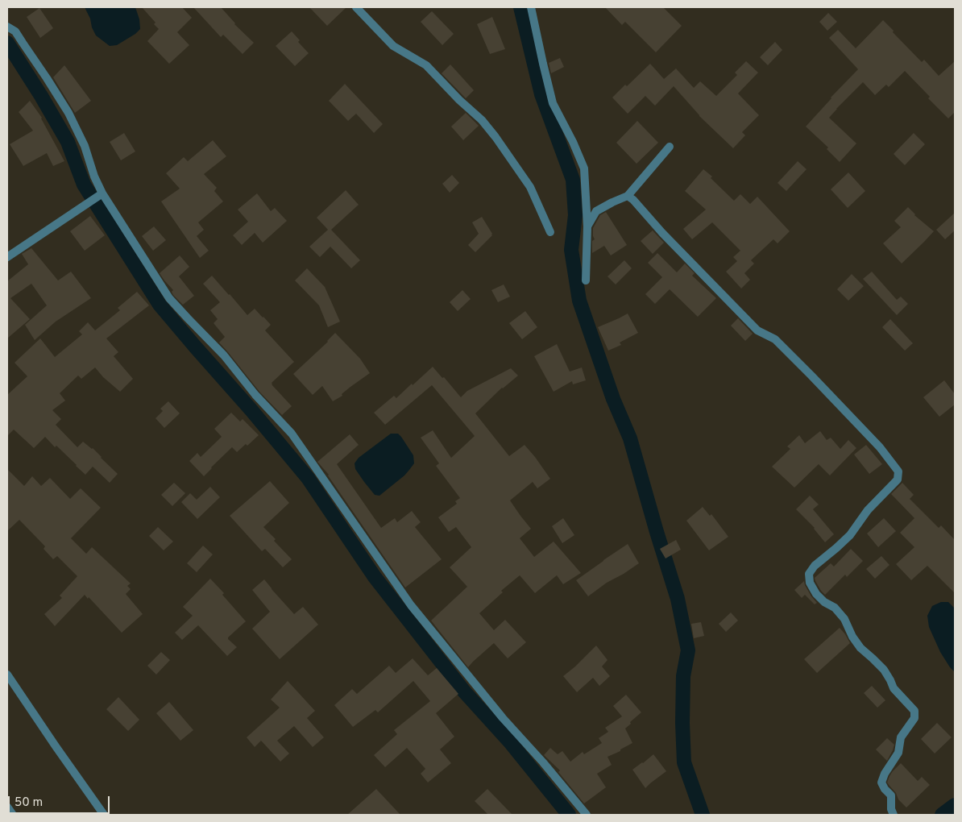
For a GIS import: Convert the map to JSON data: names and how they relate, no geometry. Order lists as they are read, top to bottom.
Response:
{
  "scale_bar": "50 m"
}
